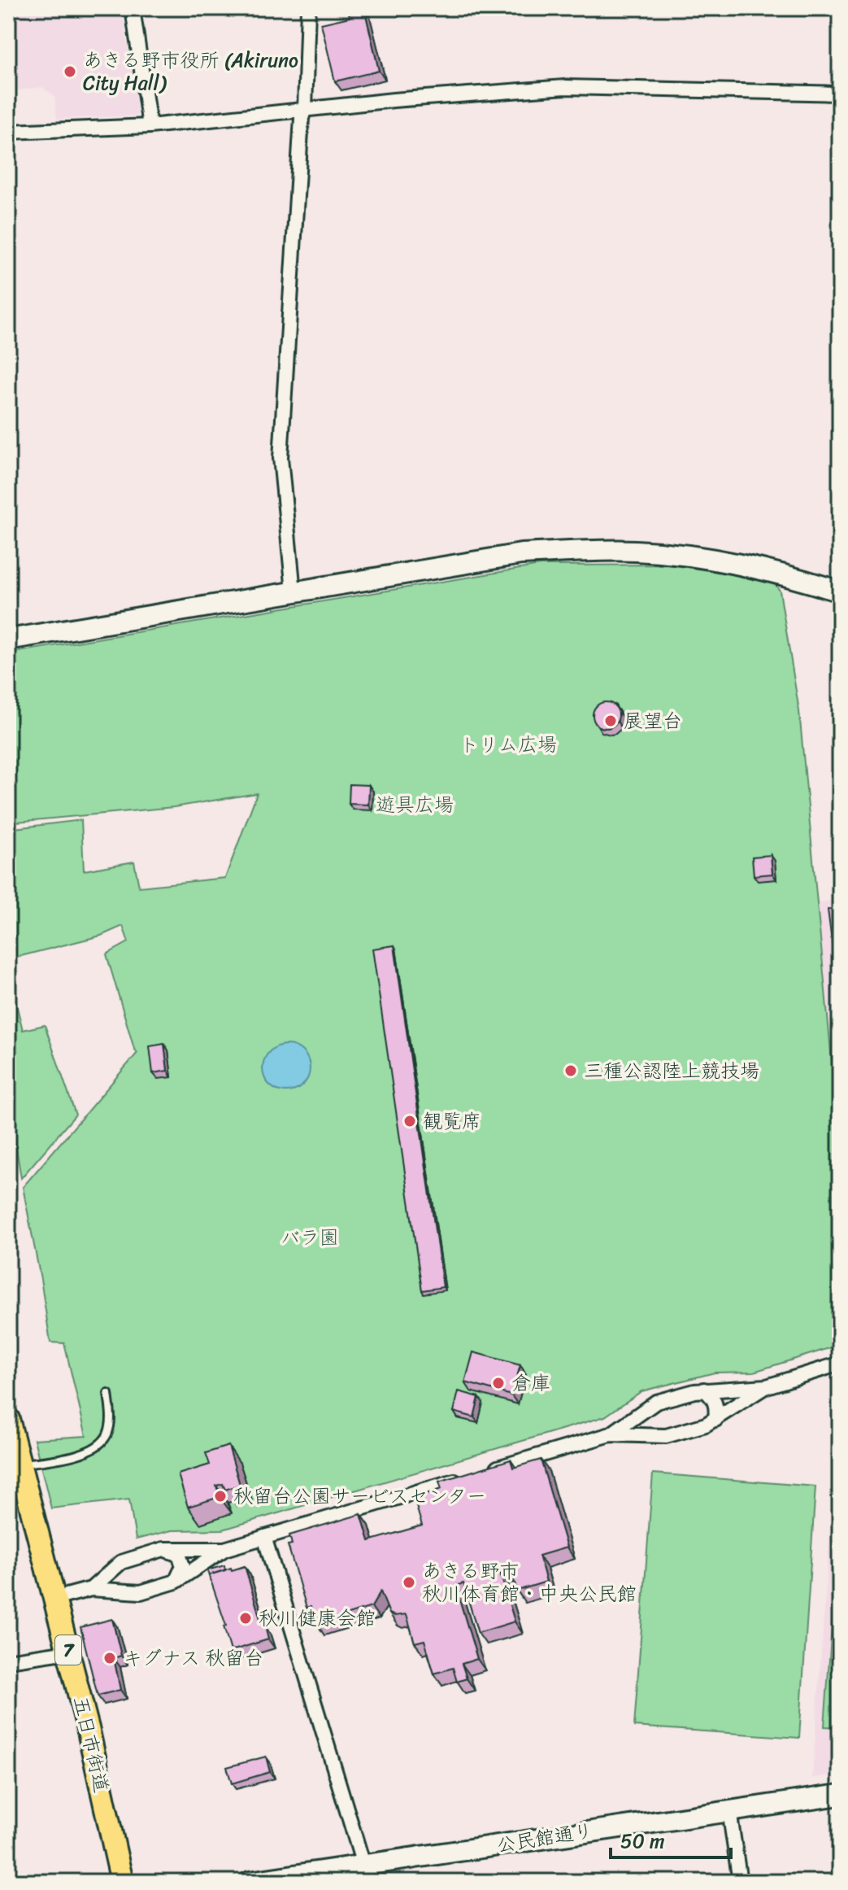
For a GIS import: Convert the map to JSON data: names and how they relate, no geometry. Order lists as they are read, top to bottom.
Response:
{
  "streets": {
    "main road": ["7", "五日市街道"],
    "street": ["公民館通り"]
  },
  "parks": ["トリム広場", "遊具広場", "バラ園"],
  "places": [
    "あきる野市役所 (Akiruno City Hall)",
    "展望台",
    "三種公認陸上競技場",
    "観覧席",
    "倉庫",
    "秋留台公園サービスセンター",
    "あきる野市 秋川体育館・中央公民館",
    "秋川健康会館",
    "キグナス 秋留台"
  ],
  "scale_bar": "50 m"
}
